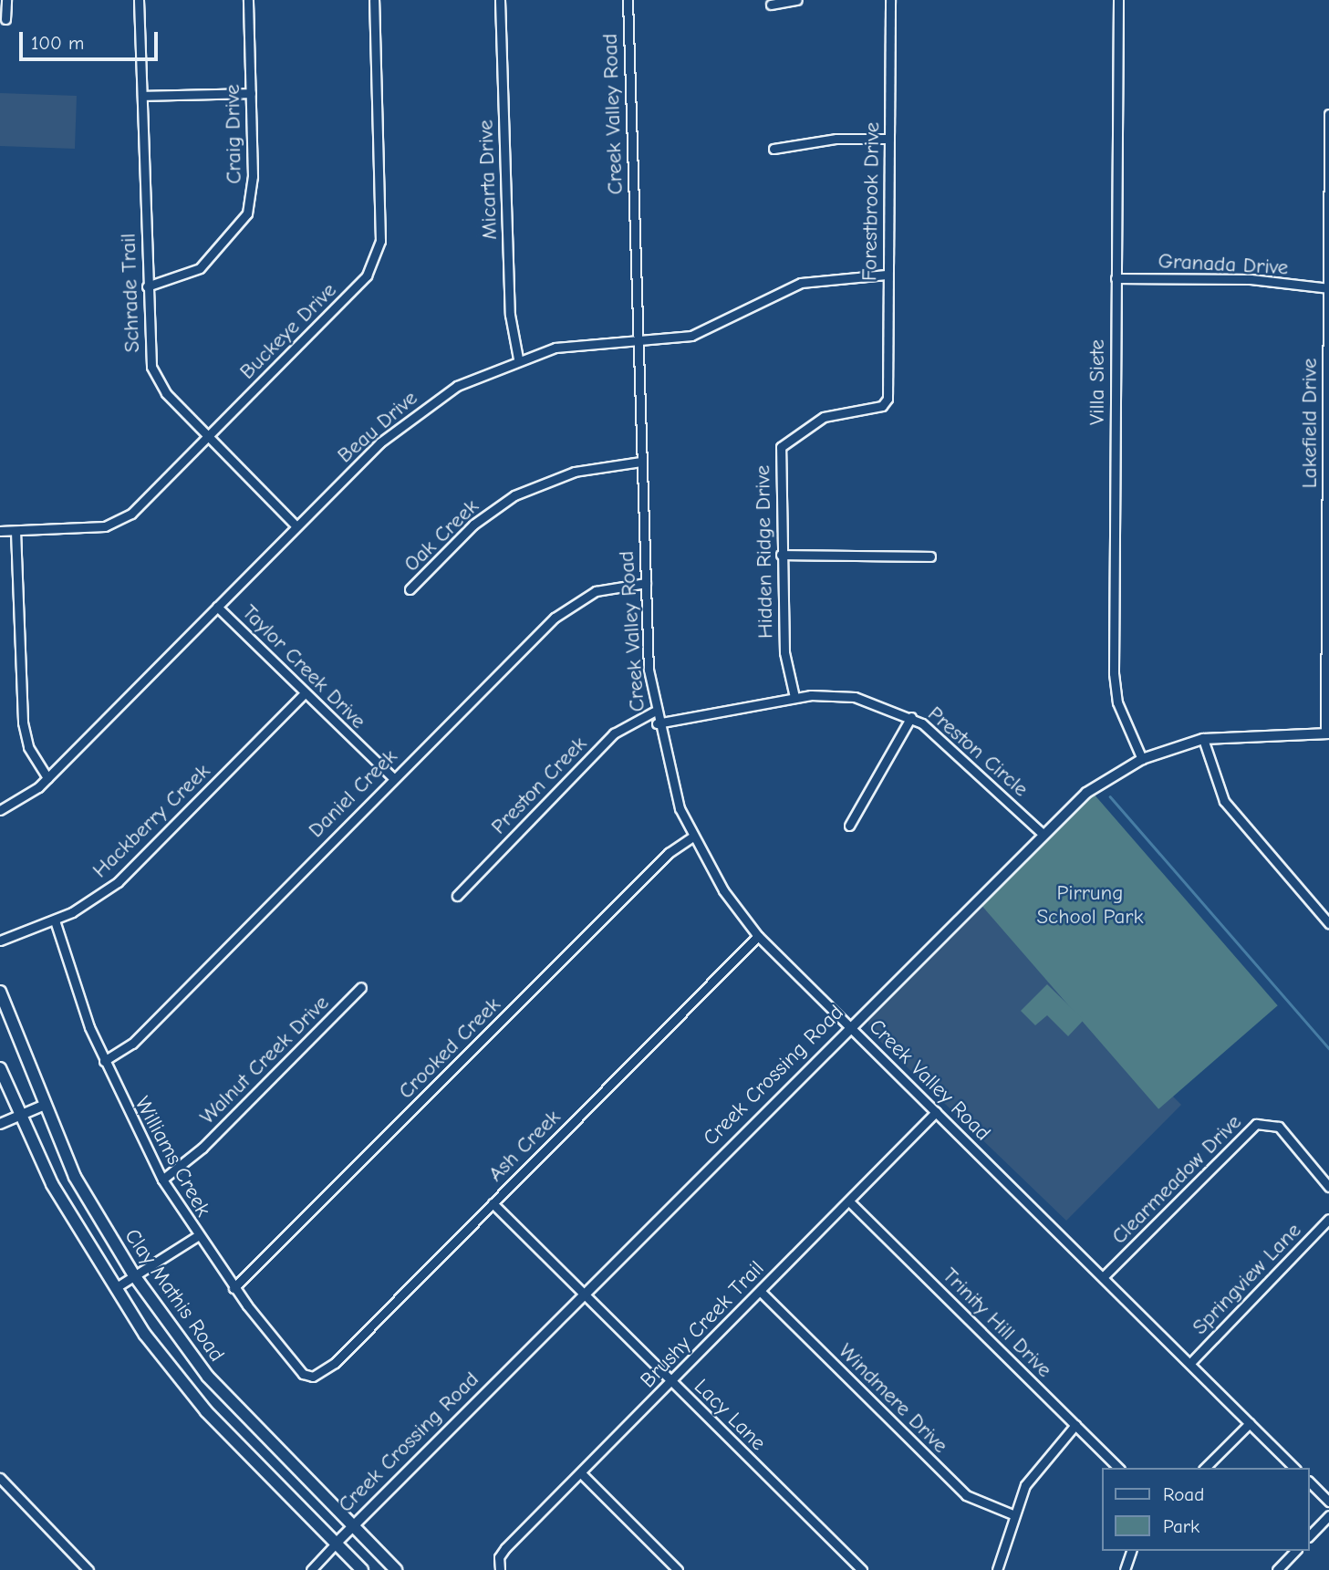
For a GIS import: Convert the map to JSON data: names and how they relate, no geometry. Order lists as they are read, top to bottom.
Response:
{
  "streets": {
    "main road": ["Clay Mathis Road"],
    "street": [
      "Creek Valley Road",
      "Craig Drive",
      "Micarta Drive",
      "Forestbrook Drive",
      "Granada Drive",
      "Schrade Trail",
      "Buckeye Drive",
      "Villa Siete",
      "Lakefield Drive",
      "Beau Drive",
      "Oak Creek",
      "Hidden Ridge Drive",
      "Taylor Creek Drive",
      "Preston Circle",
      "Preston Creek",
      "Daniel Creek",
      "Hackberry Creek",
      "Crooked Creek",
      "Walnut Creek Drive",
      "Creek Crossing Road",
      "Ash Creek",
      "Williams Creek",
      "Clearmeadow Drive",
      "Springview Lane",
      "Trinity Hill Drive",
      "Brushy Creek Trail",
      "Windmere Drive",
      "Lacy Lane"
    ]
  },
  "crossings": [
    ["Creek Valley Road", "Beau Drive"],
    ["Creek Valley Road", "Oak Creek"],
    ["Creek Valley Road", "Preston Circle"],
    ["Creek Valley Road", "Preston Creek"],
    ["Creek Valley Road", "Daniel Creek"],
    ["Creek Valley Road", "Crooked Creek"],
    ["Creek Valley Road", "Creek Crossing Road"],
    ["Creek Valley Road", "Ash Creek"],
    ["Creek Valley Road", "Clearmeadow Drive"],
    ["Creek Valley Road", "Springview Lane"],
    ["Creek Valley Road", "Brushy Creek Trail"],
    ["Craig Drive", "Schrade Trail"],
    ["Micarta Drive", "Beau Drive"],
    ["Forestbrook Drive", "Beau Drive"],
    ["Forestbrook Drive", "Hidden Ridge Drive"],
    ["Granada Drive", "Villa Siete"],
    ["Granada Drive", "Lakefield Drive"],
    ["Schrade Trail", "Buckeye Drive"],
    ["Schrade Trail", "Beau Drive"],
    ["Villa Siete", "Creek Crossing Road"],
    ["Lakefield Drive", "Creek Crossing Road"],
    ["Beau Drive", "Taylor Creek Drive"],
    ["Hidden Ridge Drive", "Preston Circle"],
    ["Taylor Creek Drive", "Daniel Creek"],
    ["Taylor Creek Drive", "Hackberry Creek"],
    ["Preston Circle", "Creek Crossing Road"],
    ["Daniel Creek", "Williams Creek"],
    ["Hackberry Creek", "Williams Creek"],
    ["Crooked Creek", "Williams Creek"],
    ["Walnut Creek Drive", "Williams Creek"],
    ["Creek Crossing Road", "Clay Mathis Road"],
    ["Creek Crossing Road", "Lacy Lane"],
    ["Ash Creek", "Williams Creek"],
    ["Ash Creek", "Lacy Lane"],
    ["Trinity Hill Drive", "Brushy Creek Trail"],
    ["Brushy Creek Trail", "Windmere Drive"],
    ["Brushy Creek Trail", "Lacy Lane"]
  ],
  "parks": ["Pirrung School Park"],
  "legend": ["Road", "Park"],
  "scale_bar": "100 m"
}
